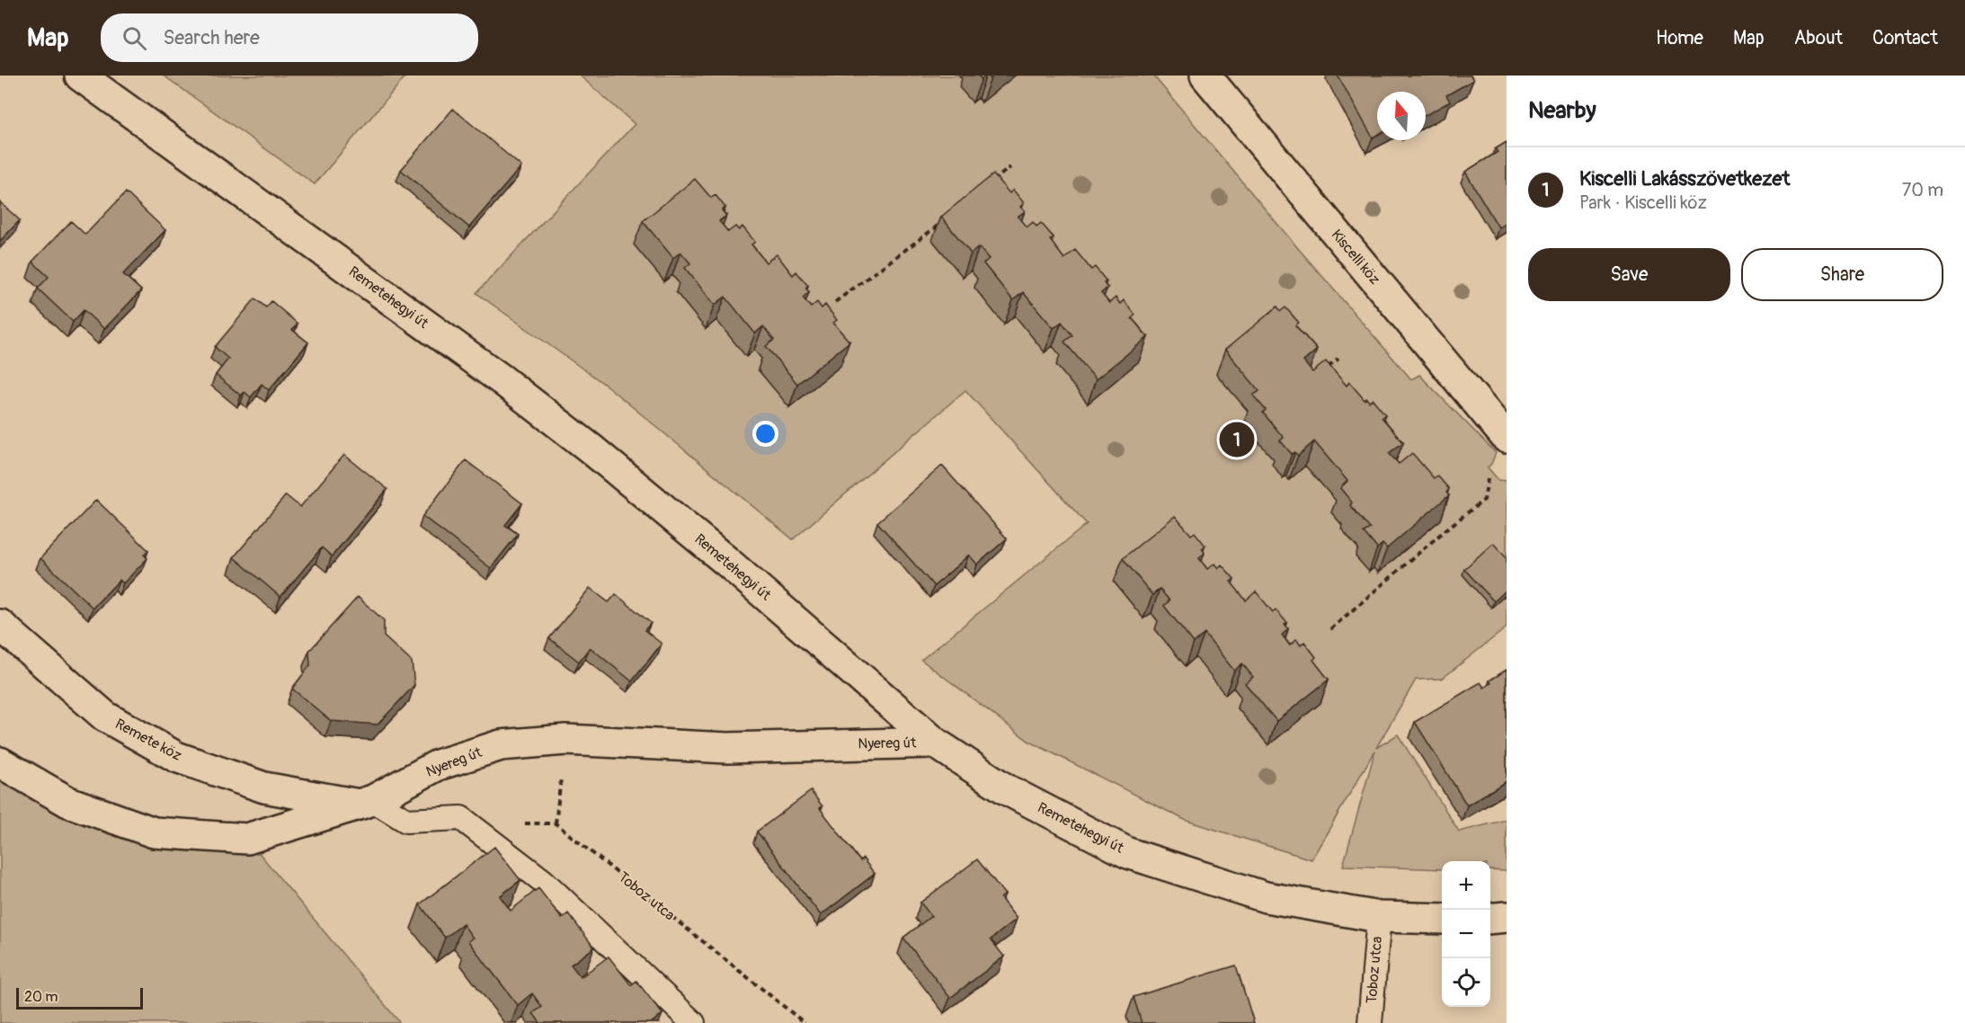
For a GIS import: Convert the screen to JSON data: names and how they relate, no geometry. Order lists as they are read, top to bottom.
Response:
{
  "streets": {
    "street": [
      "Kiscelli köz",
      "Remetehegyi út",
      "Remete köz",
      "Nyereg út"
    ],
    "lane": ["Toboz utca"]
  },
  "crossings": [
    ["Remetehegyi út", "Nyereg út"],
    ["Remetehegyi út", "Toboz utca"],
    ["Remete köz", "Nyereg út"]
  ],
  "scale_bar": "20 m",
  "north": "top",
  "page": {
    "header": "Map",
    "search": "Search here",
    "nav": [
      "Home",
      "Map",
      "About",
      "Contact"
    ],
    "heading": "Nearby",
    "list": [
      {
        "mark": "1",
        "name": "Kiscelli Lakásszövetkezet",
        "note": "Park · Kiscelli köz",
        "value": "70 m"
      }
    ],
    "buttons": ["Save", "Share"],
    "pins": "1",
    "map_buttons": ["+", "−"],
    "scale": "20 m"
  }
}
